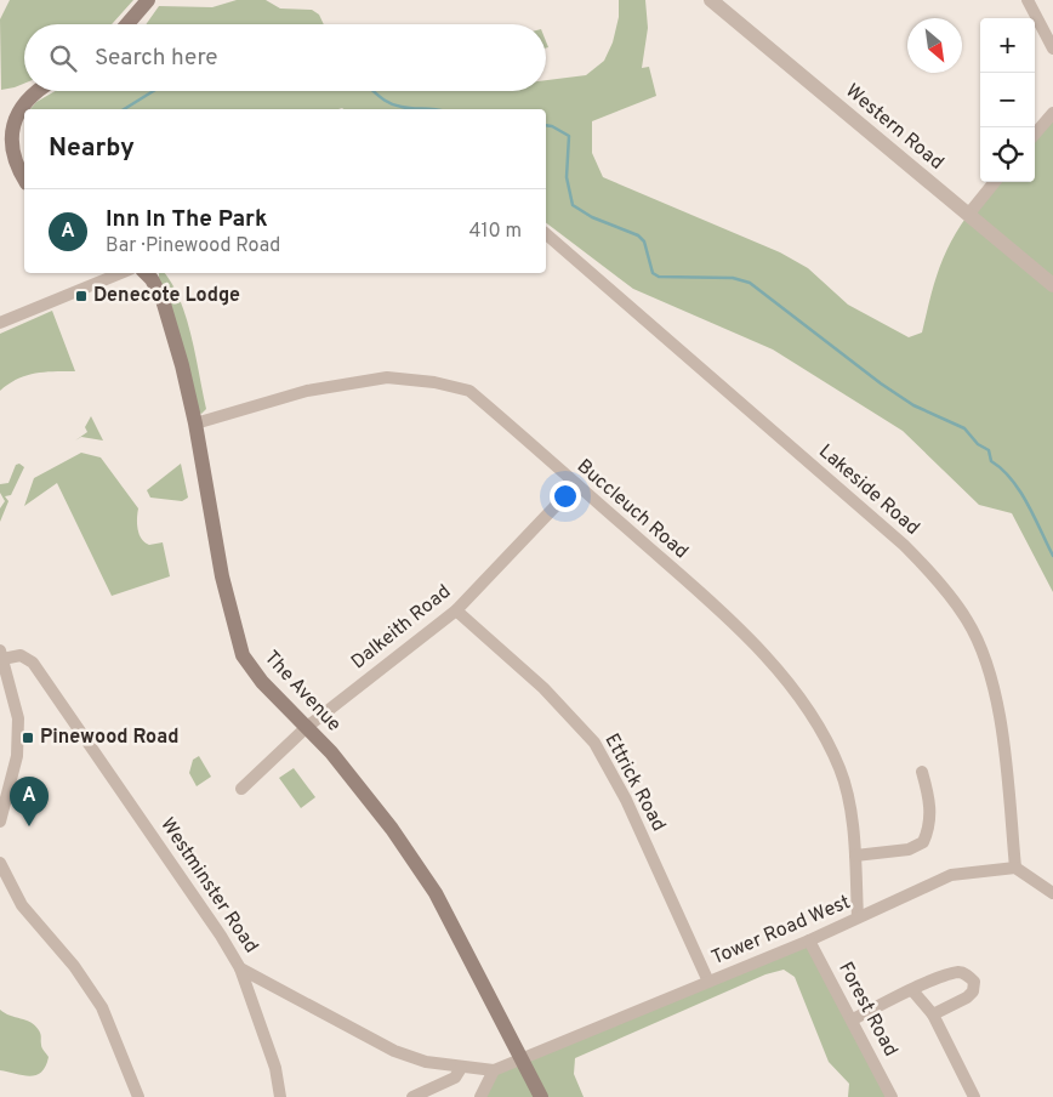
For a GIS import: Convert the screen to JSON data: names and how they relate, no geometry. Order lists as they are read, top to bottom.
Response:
{
  "streets": {
    "main road": ["The Avenue"],
    "street": [
      "Western Road",
      "Lakeside Road",
      "Buccleuch Road",
      "Dalkeith Road",
      "Ettrick Road",
      "Westminster Road",
      "Tower Road West",
      "Forest Road"
    ]
  },
  "crossings": [
    ["Lakeside Road", "Tower Road West"],
    ["Buccleuch Road", "Dalkeith Road"],
    ["Buccleuch Road", "The Avenue"],
    ["Buccleuch Road", "Tower Road West"],
    ["Dalkeith Road", "The Avenue"],
    ["Dalkeith Road", "Ettrick Road"],
    ["The Avenue", "Tower Road West"],
    ["Ettrick Road", "Tower Road West"],
    ["Westminster Road", "Tower Road West"],
    ["Tower Road West", "Forest Road"]
  ],
  "places": {
    "transit": ["Denecote Lodge", "Pinewood Road"]
  },
  "north": "bottom right",
  "page": {
    "map_buttons": ["+", "−"],
    "search": "Search here",
    "heading": "Nearby",
    "list": [
      {
        "mark": "A",
        "name": "Inn In The Park",
        "note": "Bar · Pinewood Road",
        "value": "410 m"
      }
    ],
    "pins": "A"
  }
}
